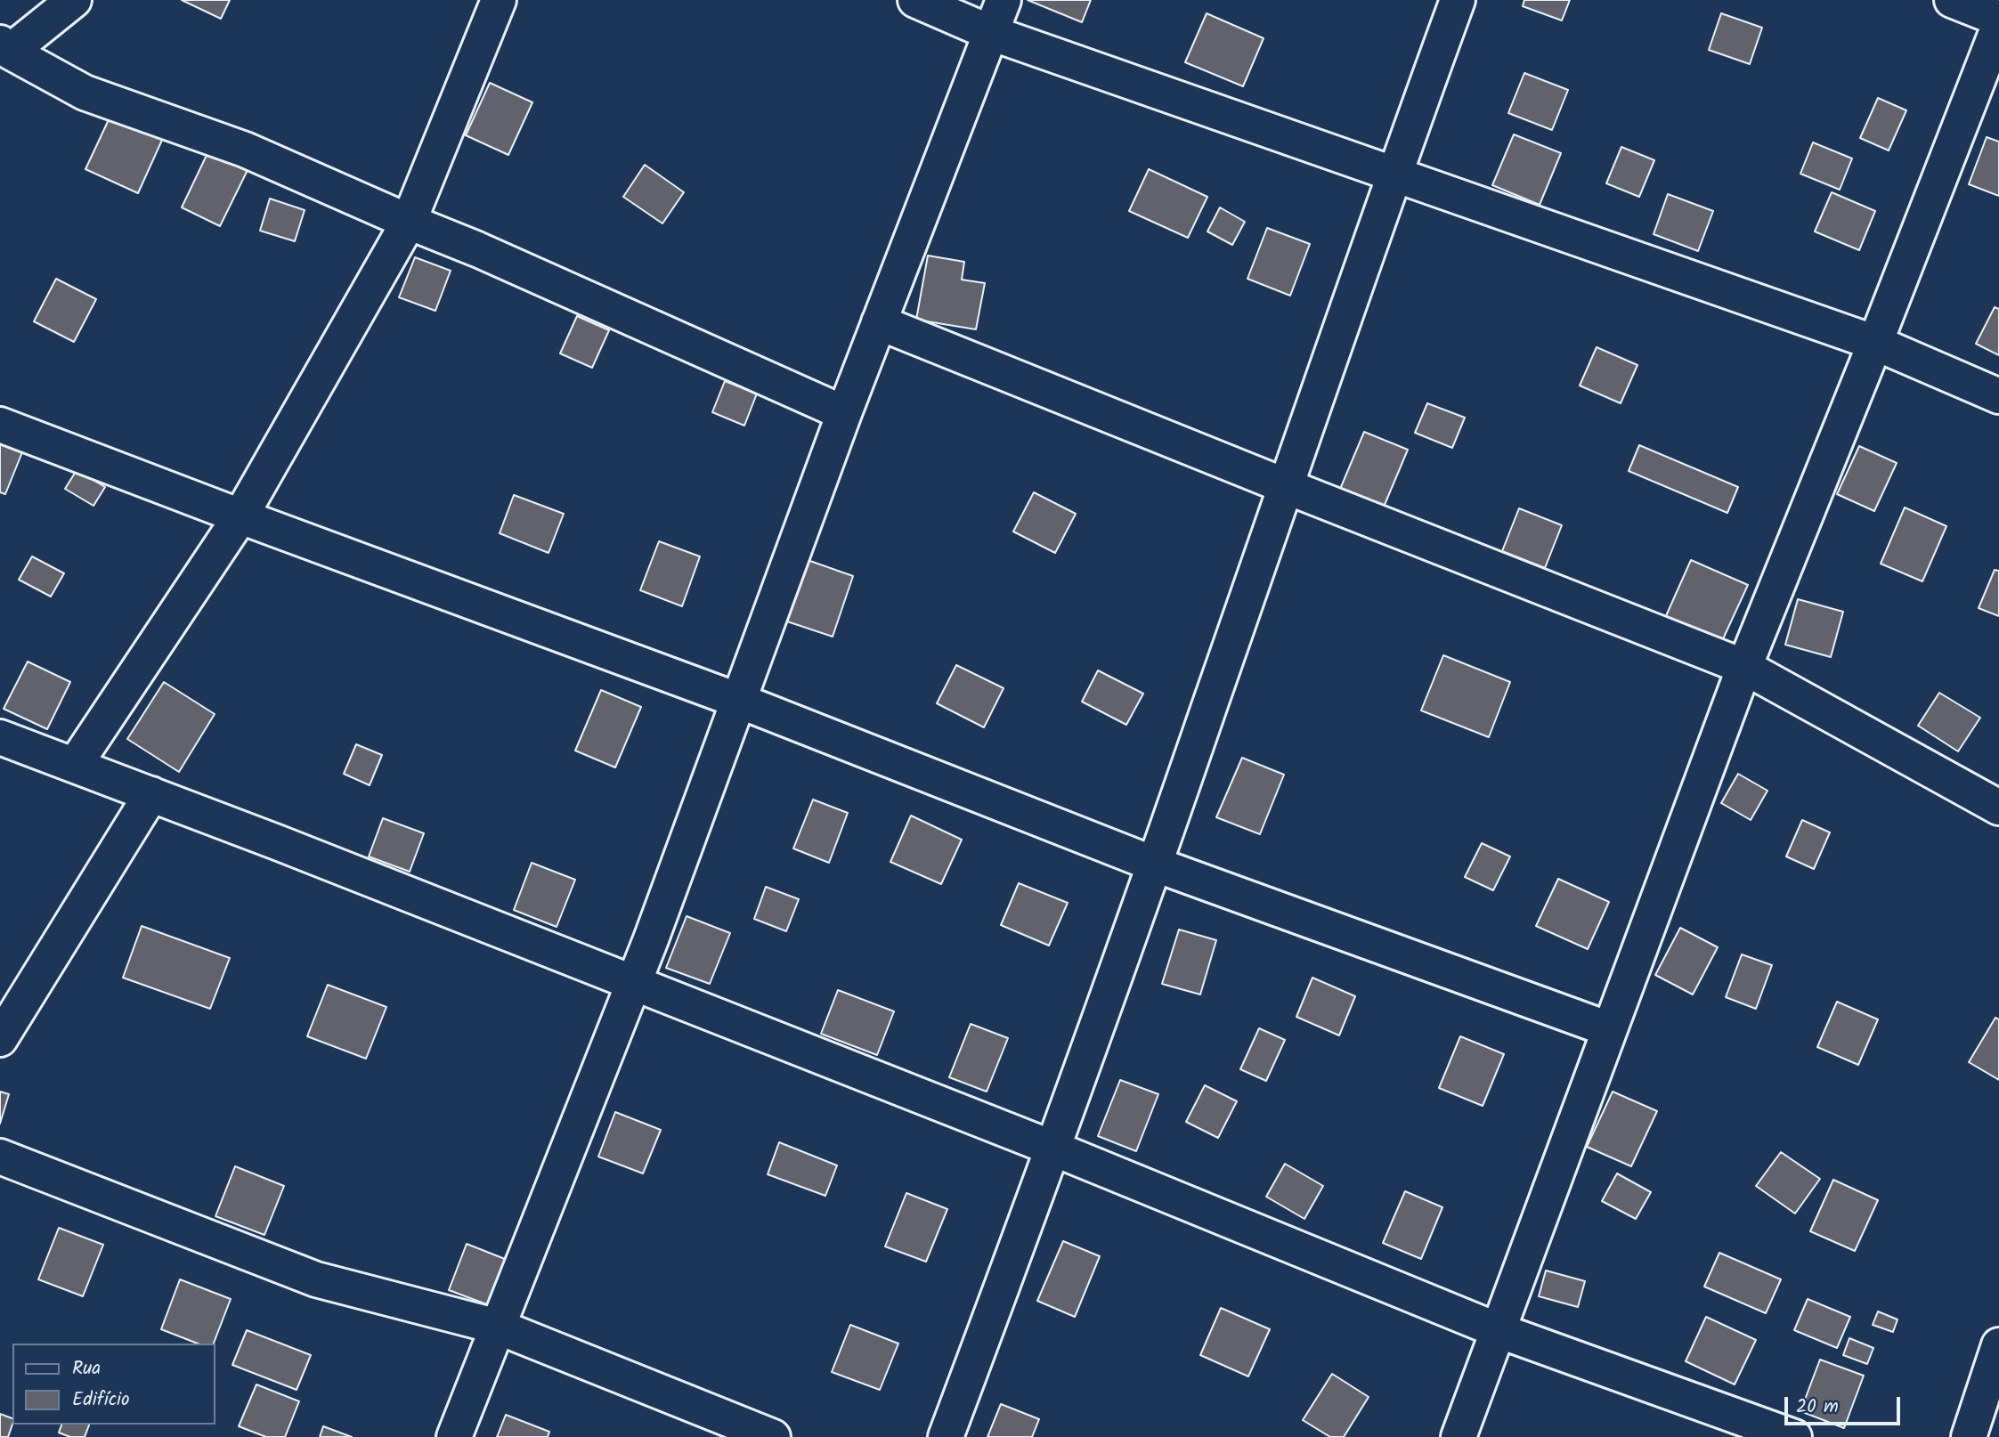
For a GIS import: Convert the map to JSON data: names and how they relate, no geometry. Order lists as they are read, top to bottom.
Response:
{
  "legend": ["Rua", "Edifício"],
  "scale_bar": "20 m"
}
